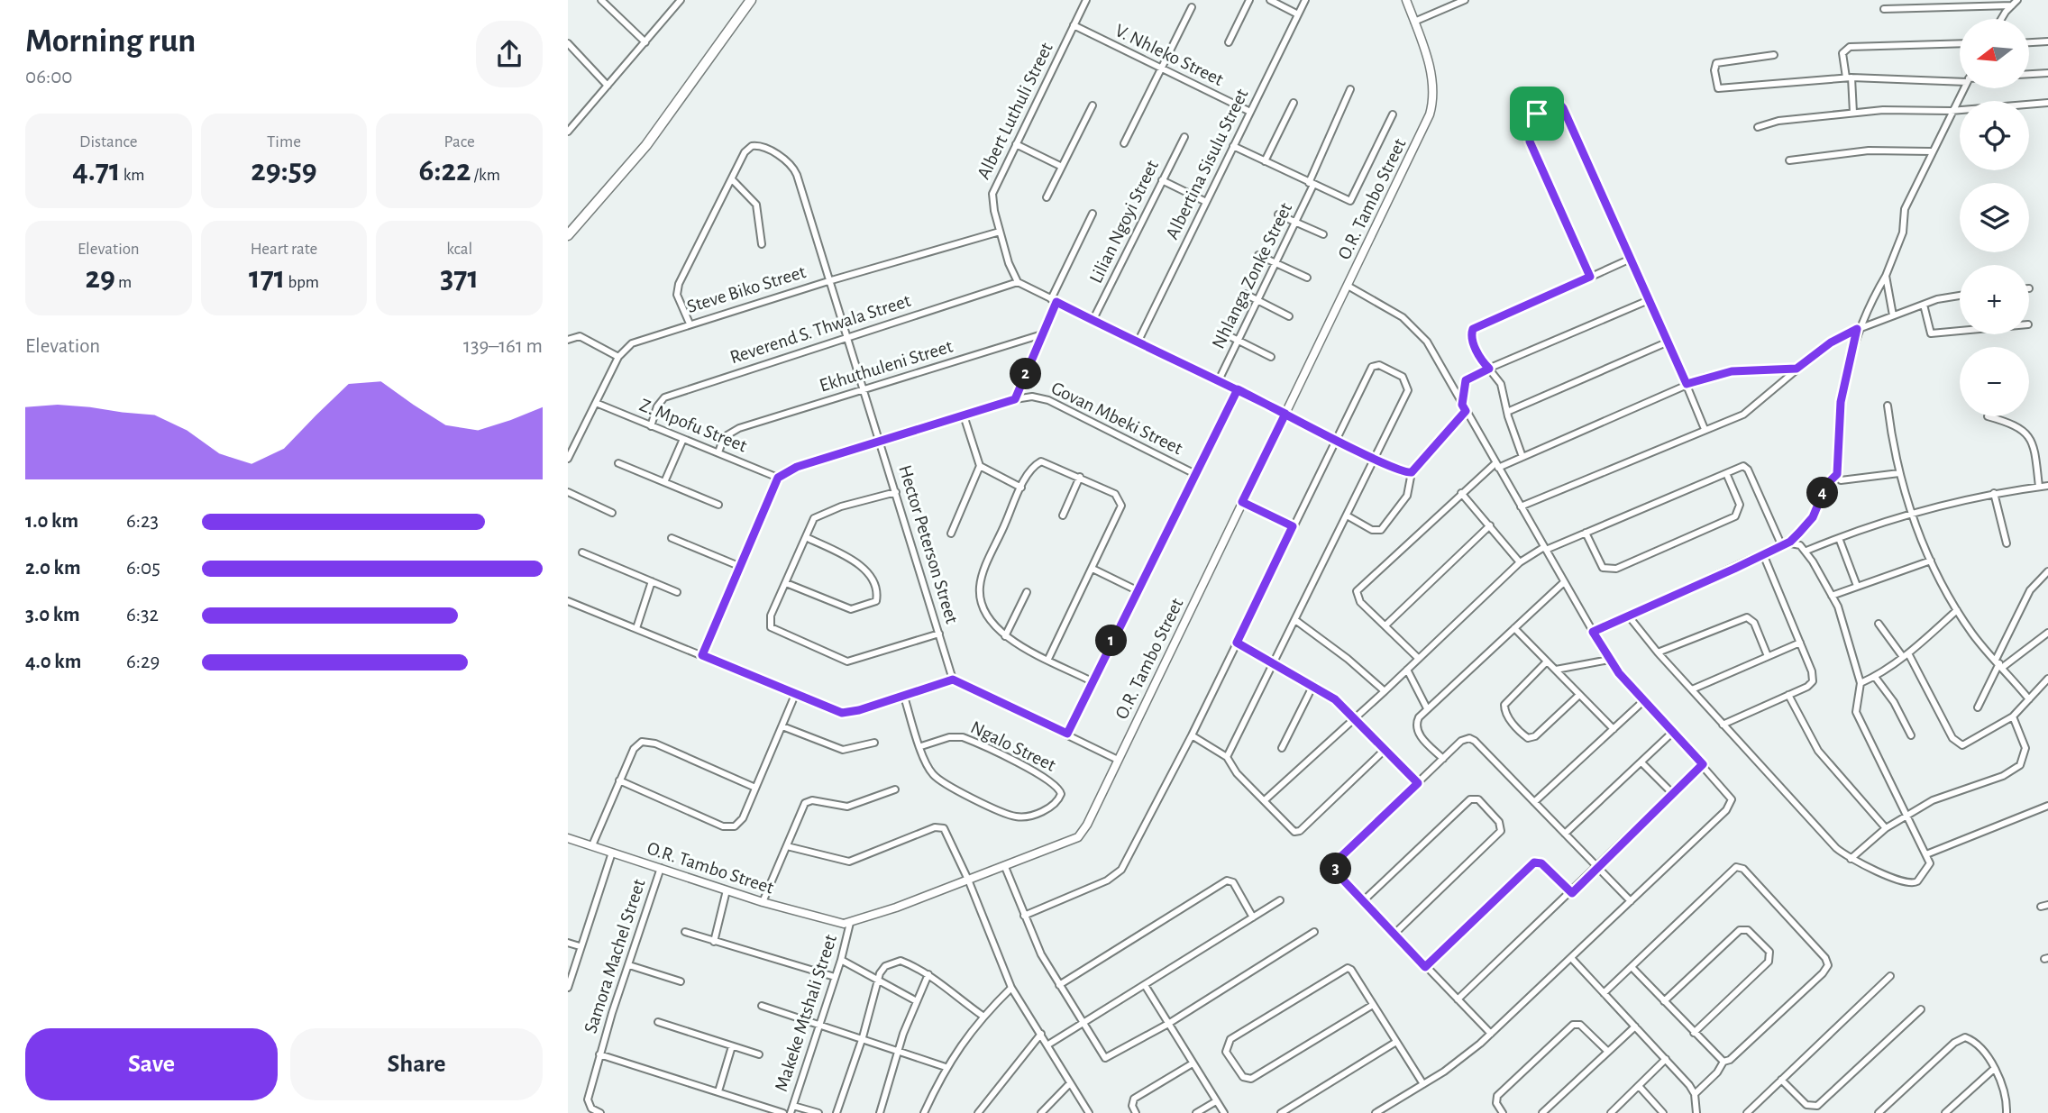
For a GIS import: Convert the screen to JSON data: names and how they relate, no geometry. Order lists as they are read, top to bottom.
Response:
{
  "streets": {
    "street": [
      "V. Nhleko Street",
      "Albert Luthuli Street",
      "Albertina Sisulu Street",
      "O.R. Tambo Street",
      "Lilian Ngoyi Street",
      "Nhlanga Zonke Street",
      "Steve Biko Street",
      "Reverend S. Thwala Street",
      "Ekhuthuleni Street",
      "Govan Mbeki Street",
      "Z. Mpofu Street",
      "Hector Peterson Street",
      "Ngalo Street",
      "Samora Machel Street",
      "Makeke Mtshali Street"
    ]
  },
  "crossings": [
    ["V. Nhleko Street", "Albert Luthuli Street"],
    ["V. Nhleko Street", "Albertina Sisulu Street"],
    ["Albert Luthuli Street", "Steve Biko Street"],
    ["Albert Luthuli Street", "Reverend S. Thwala Street"],
    ["O.R. Tambo Street", "Samora Machel Street"],
    ["O.R. Tambo Street", "Makeke Mtshali Street"],
    ["Steve Biko Street", "Z. Mpofu Street"],
    ["Steve Biko Street", "Hector Peterson Street"],
    ["Reverend S. Thwala Street", "Z. Mpofu Street"],
    ["Reverend S. Thwala Street", "Hector Peterson Street"],
    ["Ekhuthuleni Street", "Z. Mpofu Street"],
    ["Ekhuthuleni Street", "Hector Peterson Street"],
    ["Govan Mbeki Street", "Z. Mpofu Street"],
    ["Govan Mbeki Street", "Hector Peterson Street"]
  ],
  "north": "left",
  "page": {
    "heading": ["Morning run", "06:00"],
    "map_buttons": ["+", "−"],
    "stats": [
      ["Distance", "4.71 km"],
      ["Time", "29:59"],
      ["Pace", "6:22 /km"],
      ["Elevation", "29 m"],
      ["Heart rate", "171 bpm"],
      ["kcal", "371"]
    ],
    "chart": ["Elevation", "139–161 m"],
    "pins": [
      "2",
      "4",
      "1",
      "3"
    ],
    "list": [
      {
        "name": "1.0 km",
        "note": "6:23"
      },
      {
        "name": "2.0 km",
        "note": "6:05"
      },
      {
        "name": "3.0 km",
        "note": "6:32"
      },
      {
        "name": "4.0 km",
        "note": "6:29"
      }
    ],
    "buttons": ["Save", "Share"]
  }
}
